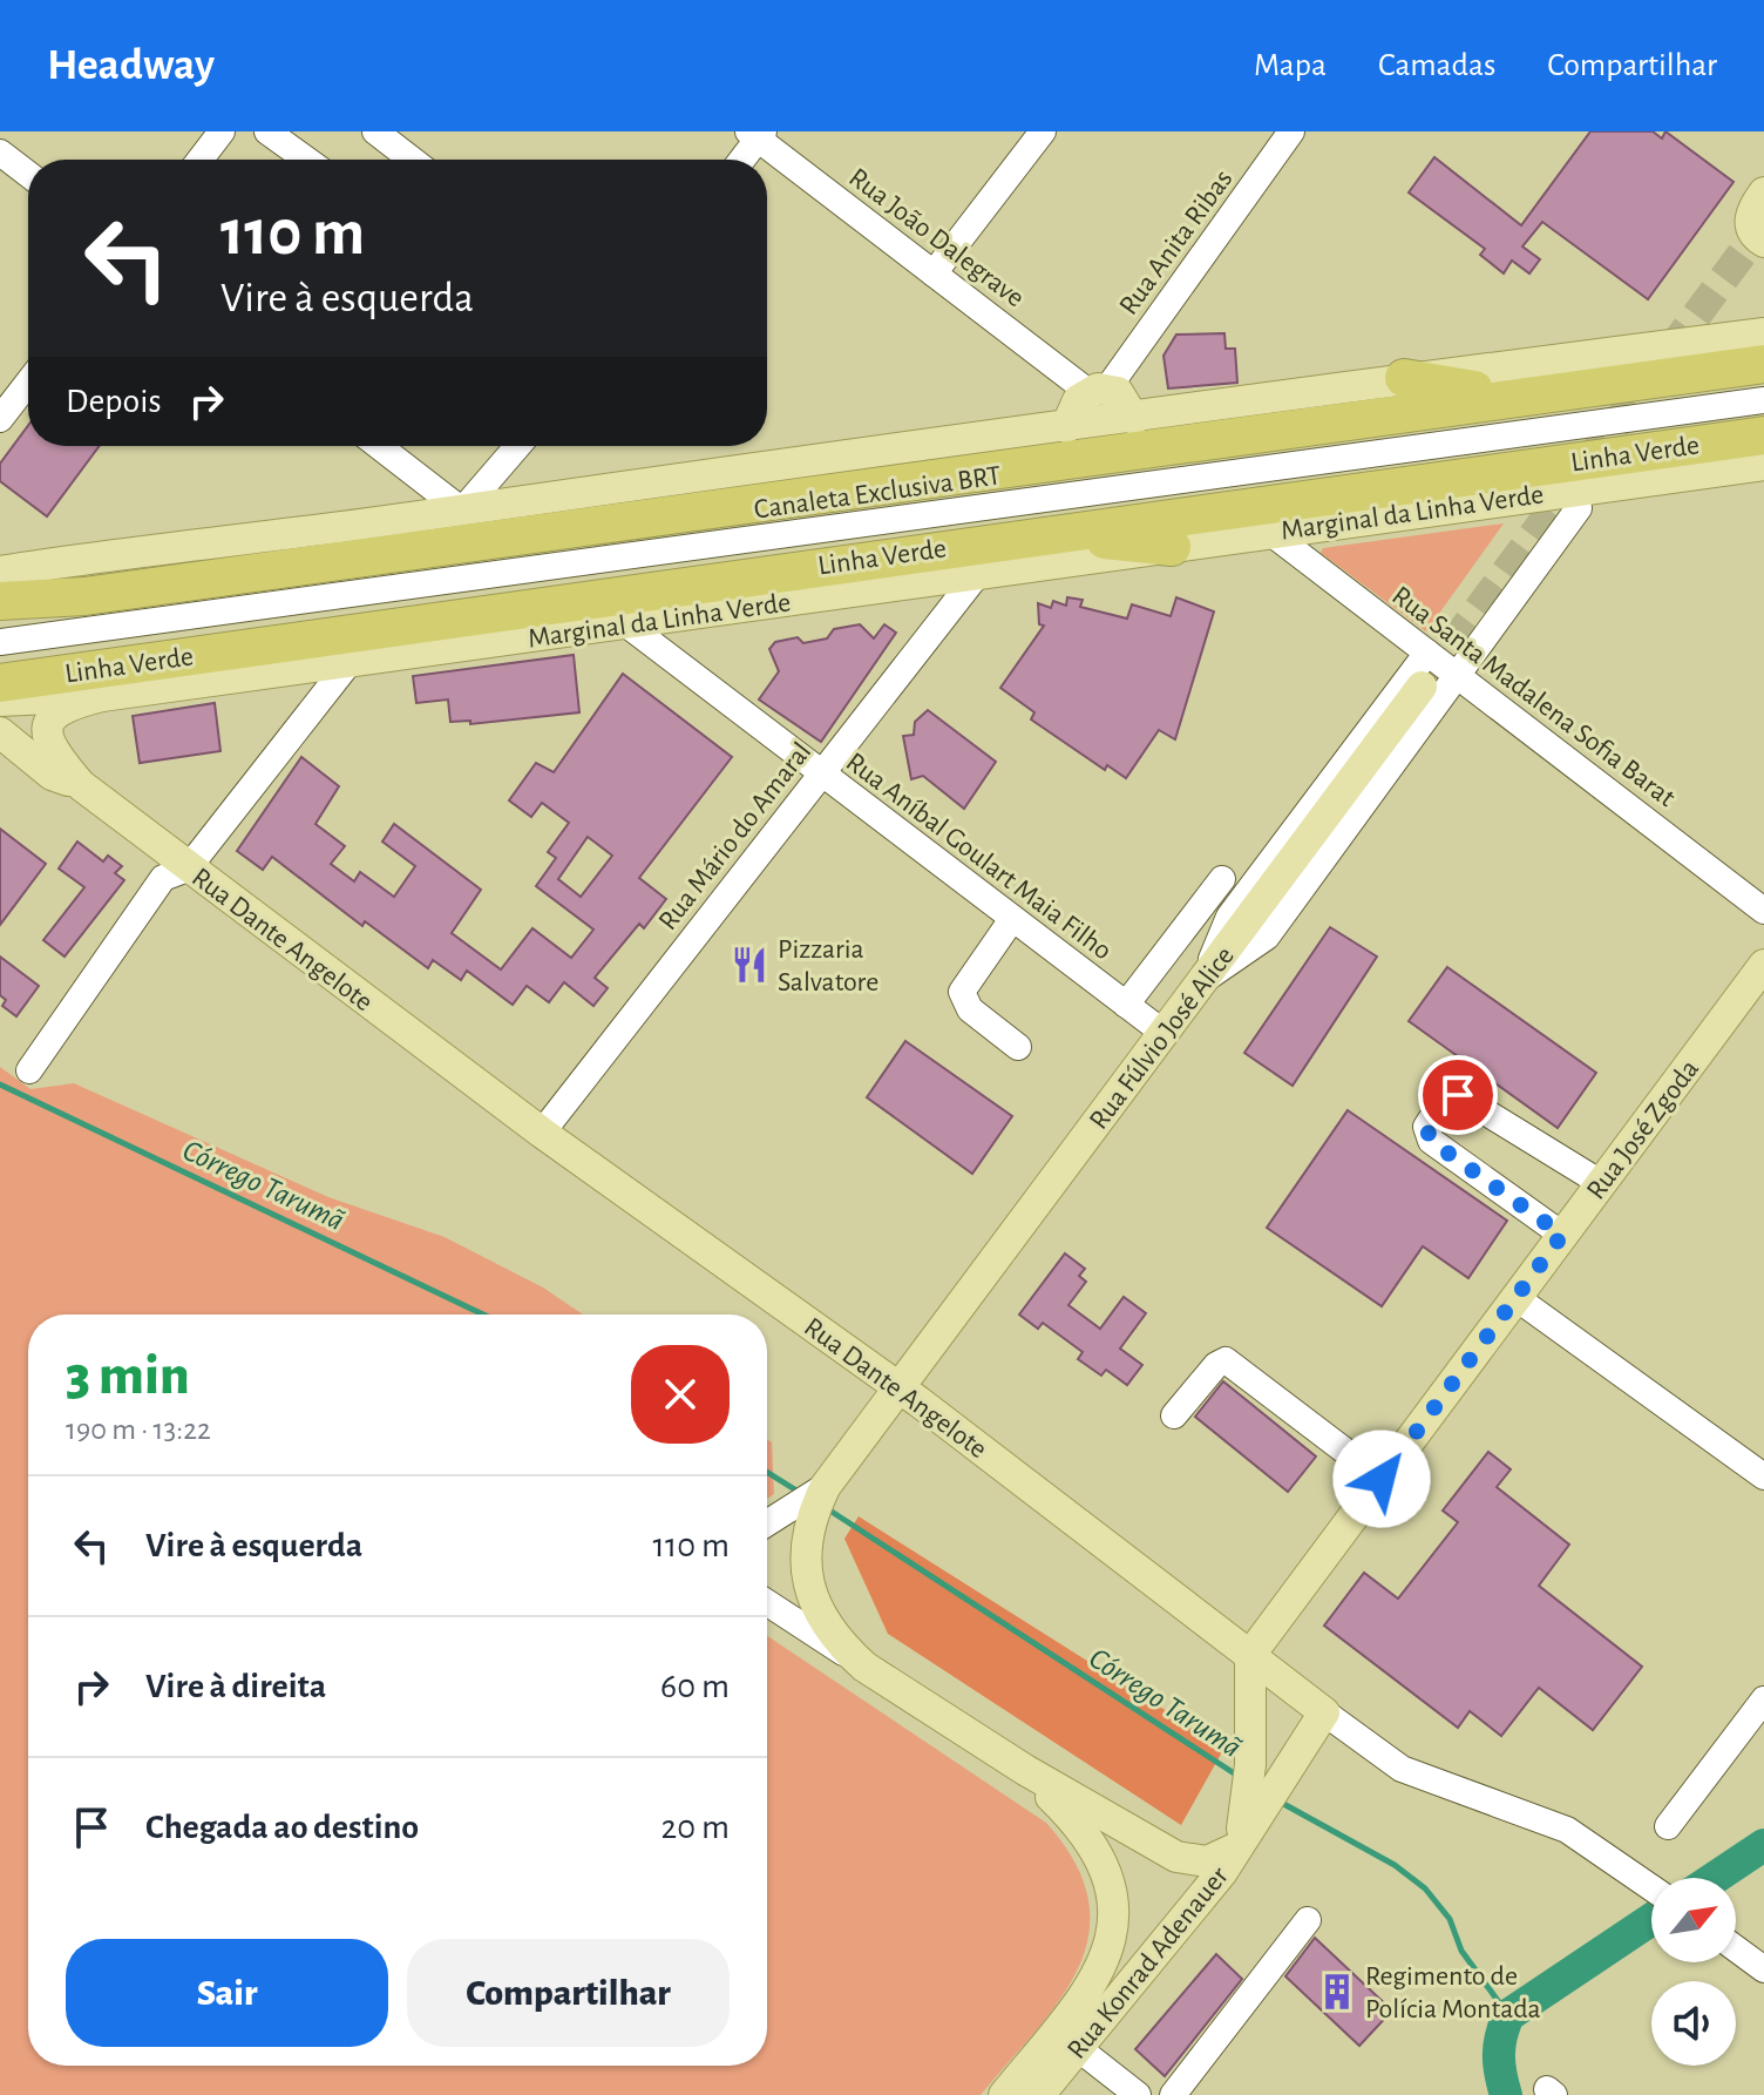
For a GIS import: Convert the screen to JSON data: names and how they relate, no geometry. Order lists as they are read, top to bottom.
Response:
{
  "streets": {
    "highway": ["Linha Verde"],
    "main road": [
      "Marginal da Linha Verde",
      "Rua Dante Angelote",
      "Rua Fúlvio José Alice",
      "Rua José Zgoda",
      "Rua Konrad Adenauer"
    ],
    "street": [
      "Rua João Dalegrave",
      "Rua Anita Ribas",
      "Canaleta Exclusiva BRT",
      "Rua Santa Madalena Sofia Barat",
      "Rua Mário do Amaral",
      "Rua Aníbal Goulart Maia Filho"
    ]
  },
  "crossings": [
    ["Rua João Dalegrave", "Rua Anita Ribas"],
    ["Marginal da Linha Verde", "Rua Santa Madalena Sofia Barat"],
    ["Marginal da Linha Verde", "Rua Mário do Amaral"],
    ["Marginal da Linha Verde", "Rua Aníbal Goulart Maia Filho"],
    ["Marginal da Linha Verde", "Rua Dante Angelote"],
    ["Rua Mário do Amaral", "Rua Aníbal Goulart Maia Filho"],
    ["Rua Mário do Amaral", "Rua Dante Angelote"],
    ["Rua Aníbal Goulart Maia Filho", "Rua Fúlvio José Alice"],
    ["Rua Dante Angelote", "Rua Fúlvio José Alice"],
    ["Rua Dante Angelote", "Rua José Zgoda"],
    ["Rua Dante Angelote", "Rua Konrad Adenauer"],
    ["Rua José Zgoda", "Rua Konrad Adenauer"]
  ],
  "water": ["Córrego Tarumã"],
  "places": {
    "restaurant": ["Pizzaria Salvatore"],
    "building": ["Regimento de Polícia Montada"]
  },
  "north": "top right",
  "page": {
    "header": "Headway",
    "nav": ["Mapa", "Camadas", "Compartilhar"],
    "turn": ["110 m", "Vire à esquerda"],
    "then": "Depois",
    "heading": ["3 min", "190 m · 13:22"],
    "list": [
      {
        "name": "Vire à esquerda",
        "value": "110 m"
      },
      {
        "name": "Vire à direita",
        "value": "60 m"
      },
      {
        "name": "Chegada ao destino",
        "value": "20 m"
      }
    ],
    "buttons": ["Sair", "Compartilhar"]
  }
}
